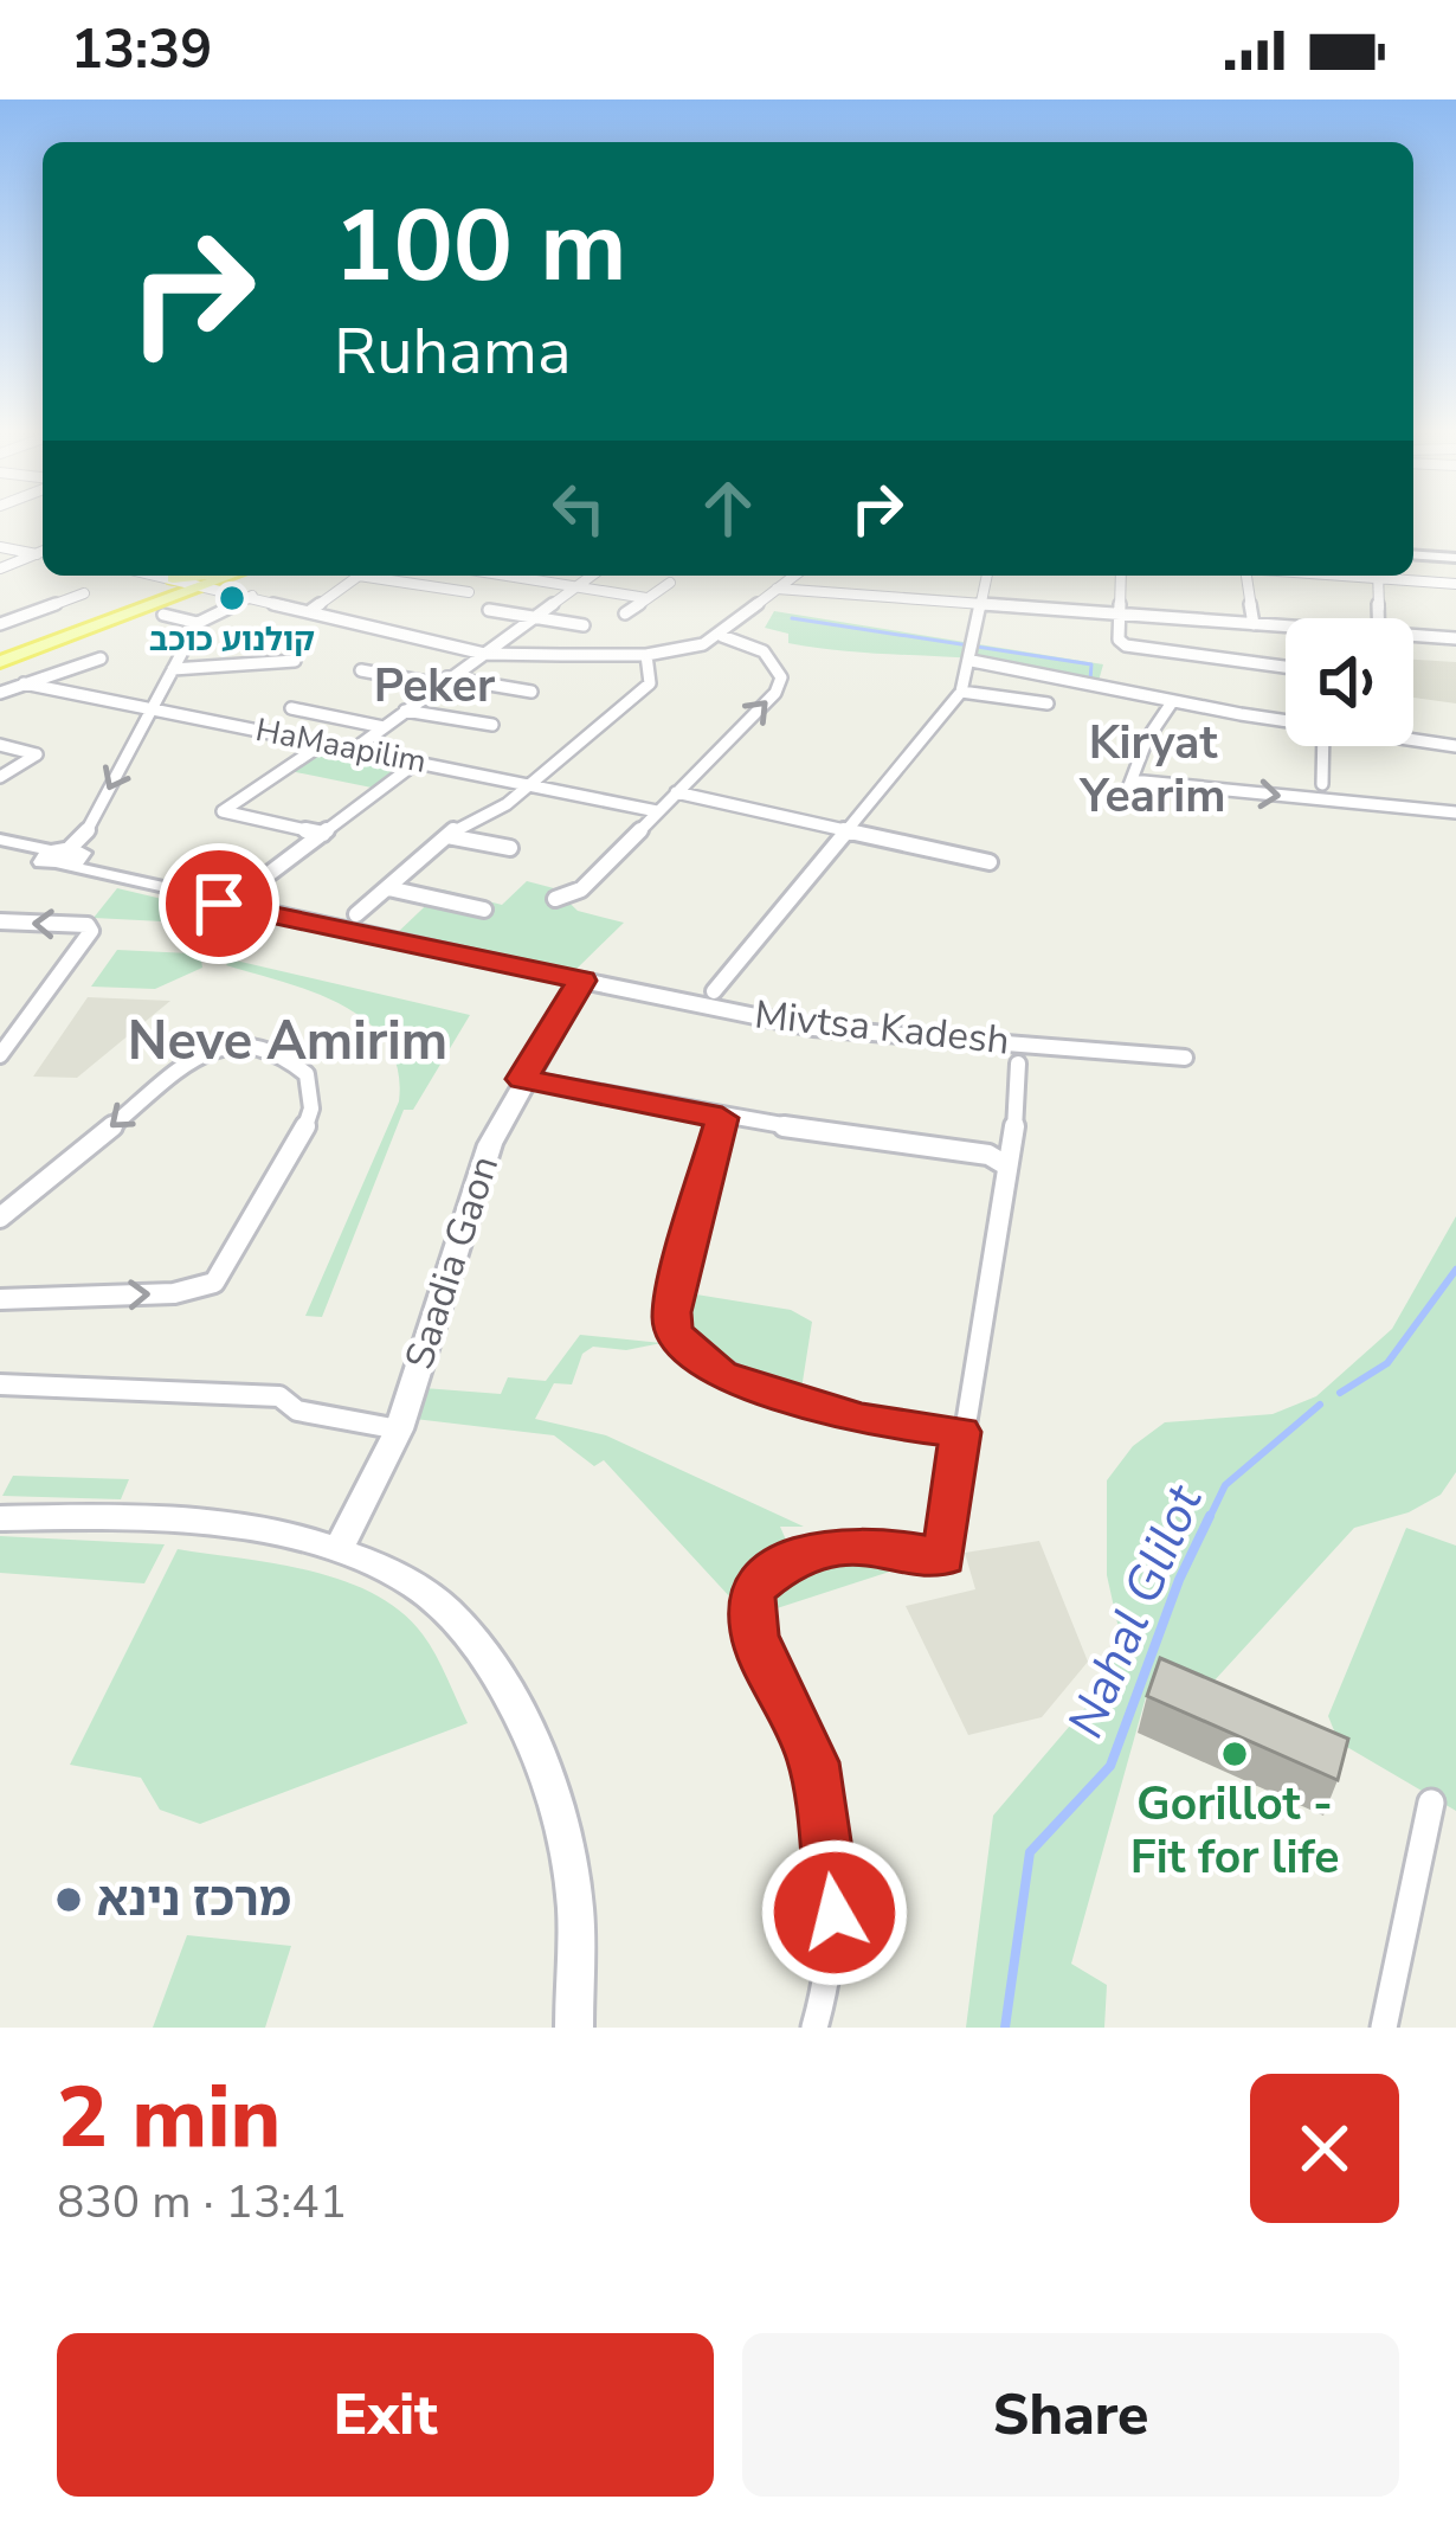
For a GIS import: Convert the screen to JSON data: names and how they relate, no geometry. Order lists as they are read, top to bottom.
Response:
{
  "streets": {
    "street": ["HaMaapilim", "Mivtsa Kadesh", "Saadia Gaon"]
  },
  "crossings": [
    ["Mivtsa Kadesh", "Saadia Gaon"]
  ],
  "districts": ["Peker", "Kiryat Yearim", "Neve Amirim"],
  "water": ["Nahal Glilot"],
  "places": ["קולנוע כוכב", "Gorillot - Fit for life", "מרכז נינא"],
  "page": {
    "status": "13:39",
    "turn": ["100 m", "Ruhama"],
    "heading": ["2 min", "830 m · 13:41"],
    "buttons": ["Exit", "Share"]
  }
}
